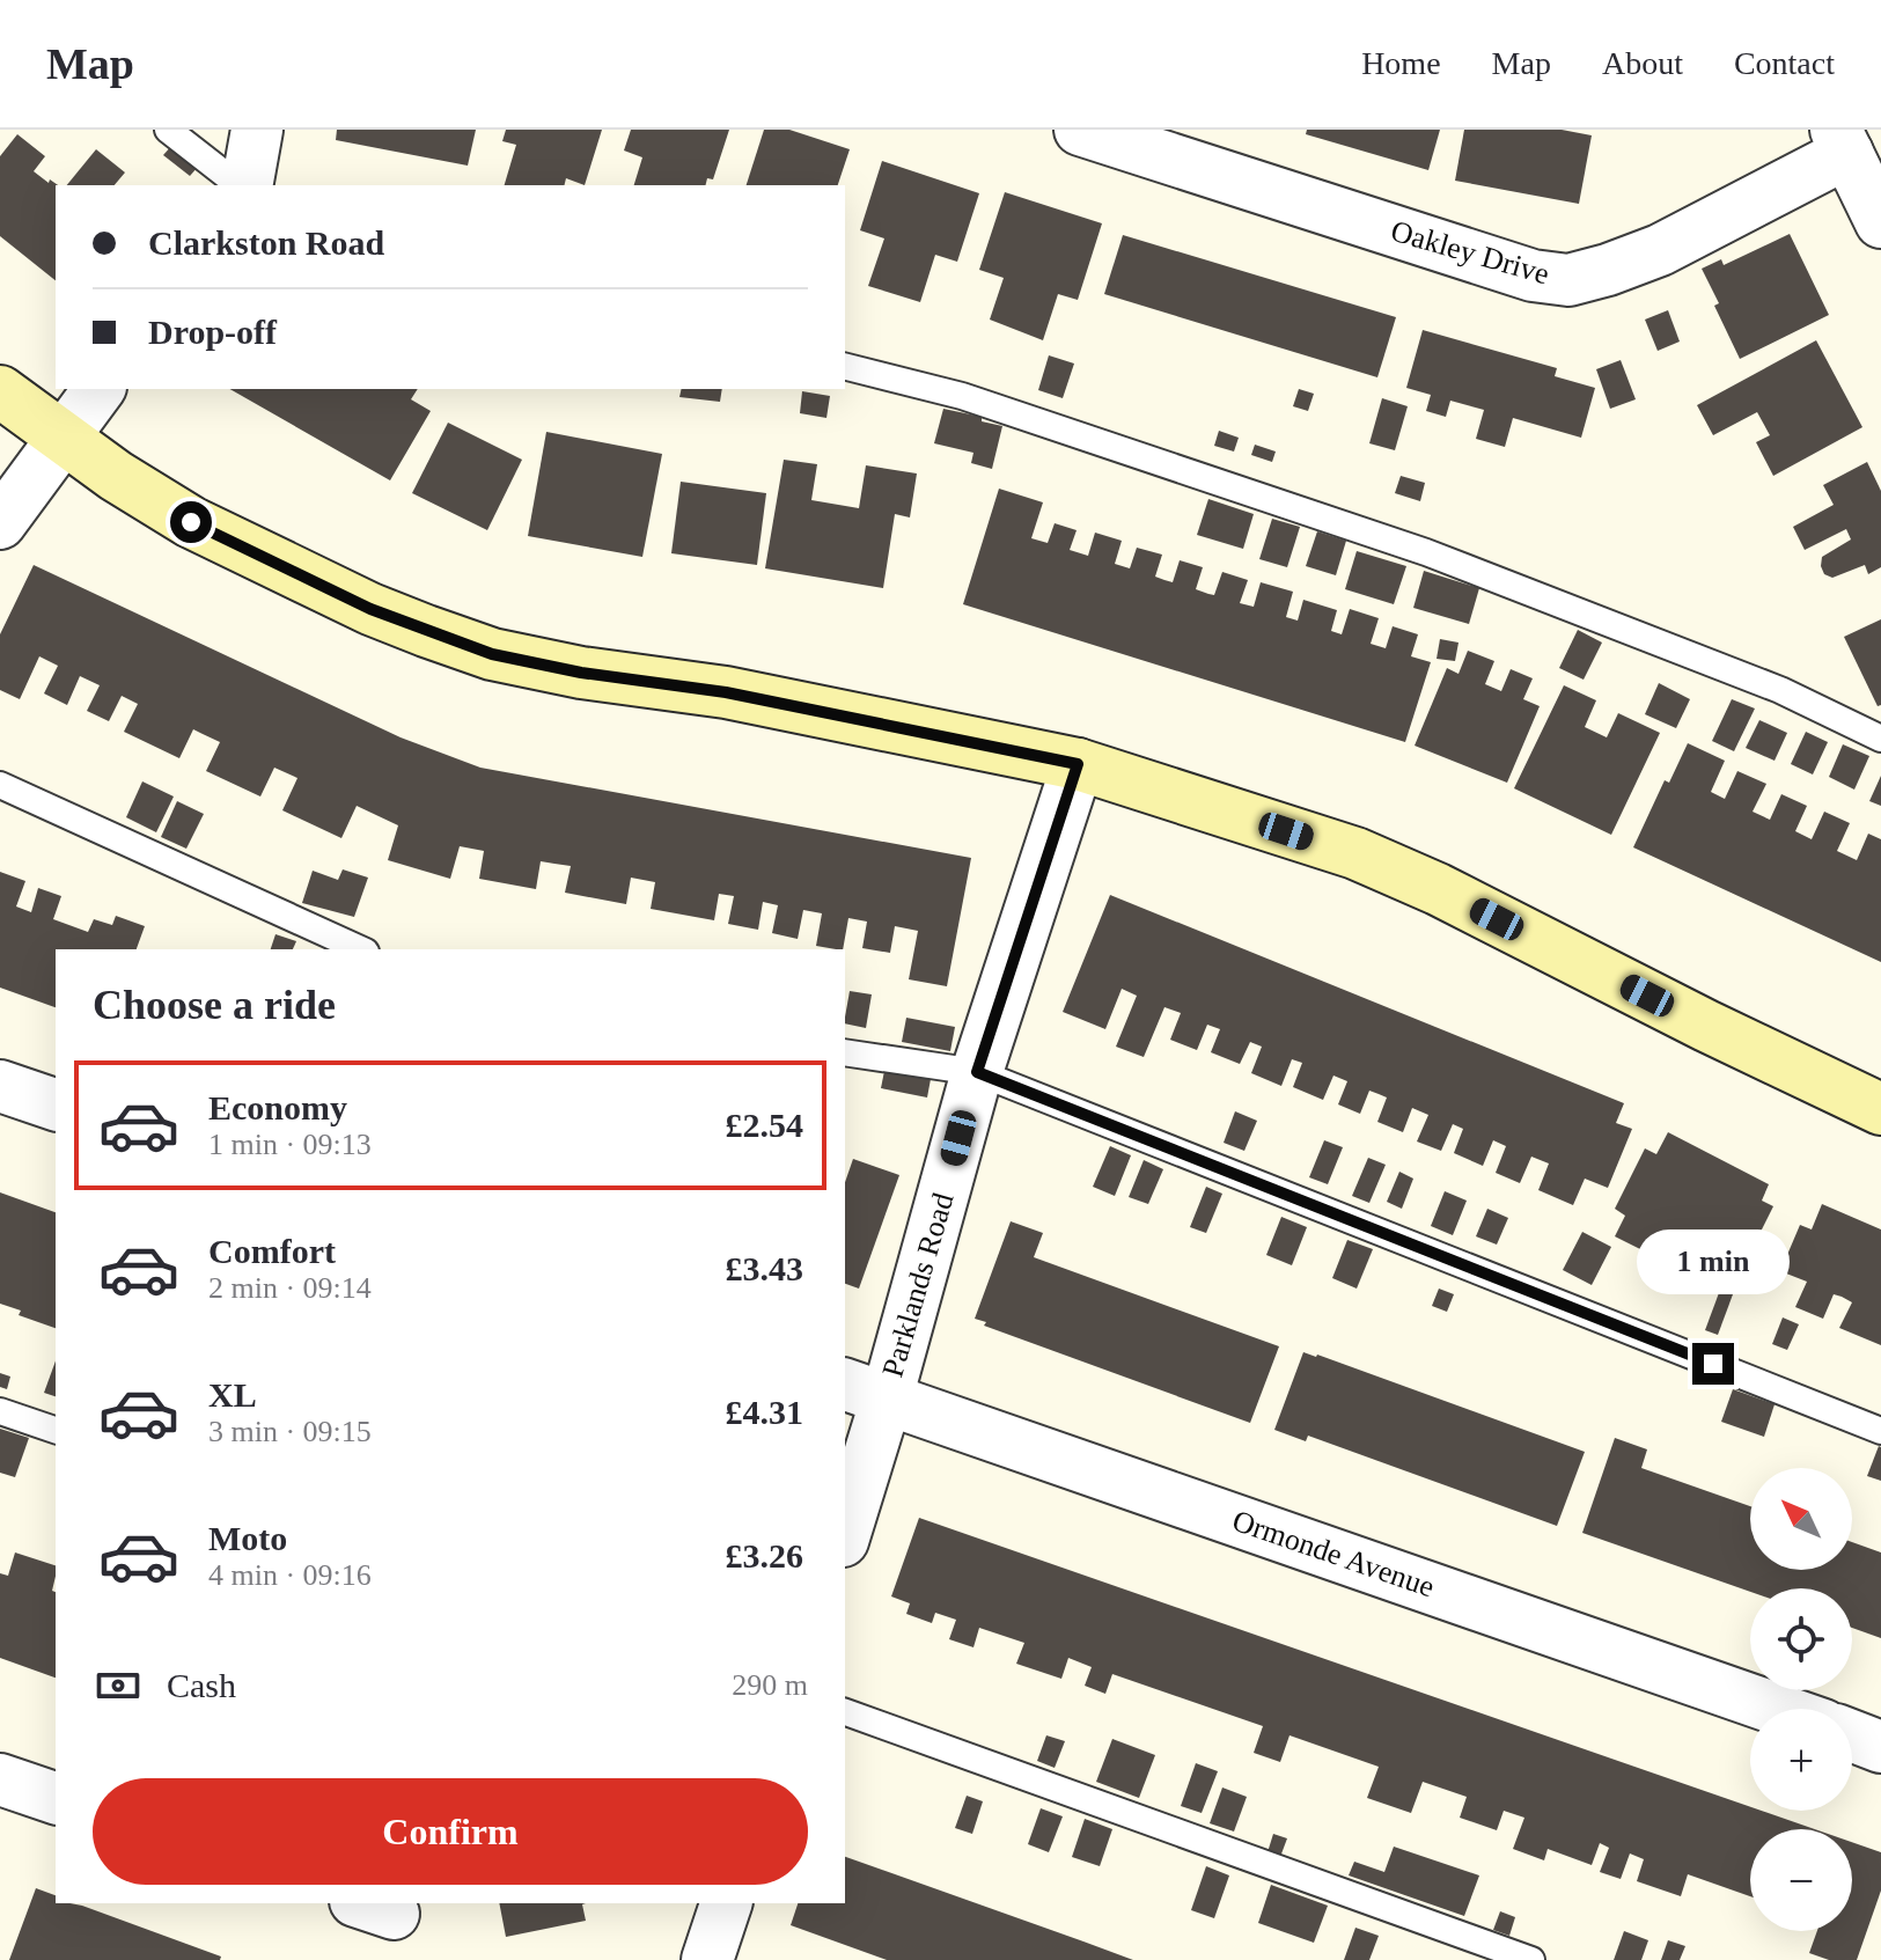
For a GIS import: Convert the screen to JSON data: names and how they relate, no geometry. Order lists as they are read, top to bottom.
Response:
{
  "streets": {
    "street": ["Oakley Drive", "Parklands Road", "Ormonde Avenue"]
  },
  "crossings": [
    ["Parklands Road", "Ormonde Avenue"]
  ],
  "north": "top left",
  "page": {
    "header": "Map",
    "nav": [
      "Home",
      "Map",
      "About",
      "Contact"
    ],
    "banner": ["Clarkston Road", "Drop-off"],
    "heading": "Choose a ride",
    "list": [
      {
        "name": "Economy",
        "note": "1 min · 09:13",
        "value": "£2.54"
      },
      {
        "name": "Comfort",
        "note": "2 min · 09:14",
        "value": "£3.43"
      },
      {
        "name": "XL",
        "note": "3 min · 09:15",
        "value": "£4.31"
      },
      {
        "name": "Moto",
        "note": "4 min · 09:16",
        "value": "£3.26"
      }
    ],
    "bubble": "1 min",
    "map_buttons": ["+", "−"],
    "pay": ["Cash", "290 m"],
    "buttons": "Confirm"
  }
}
